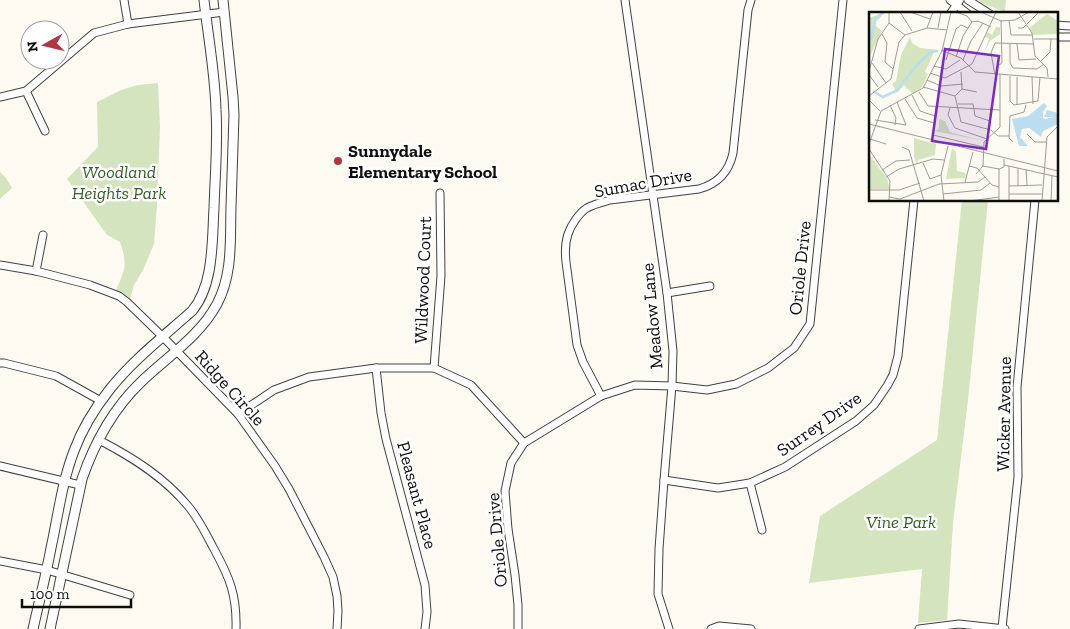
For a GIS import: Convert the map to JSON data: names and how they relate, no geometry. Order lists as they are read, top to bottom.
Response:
{
  "streets": {
    "street": [
      "Sumac Drive",
      "Oriole Drive",
      "Wildwood Court",
      "Meadow Lane",
      "Ridge Circle",
      "Wicker Avenue",
      "Surrey Drive",
      "Pleasant Place"
    ]
  },
  "crossings": [
    ["Sumac Drive", "Oriole Drive"],
    ["Sumac Drive", "Meadow Lane"],
    ["Oriole Drive", "Meadow Lane"],
    ["Meadow Lane", "Surrey Drive"]
  ],
  "parks": ["Woodland Heights Park", "Vine Park"],
  "places": ["Sunnydale Elementary School"],
  "scale_bar": "100 m",
  "north": "left"
}
